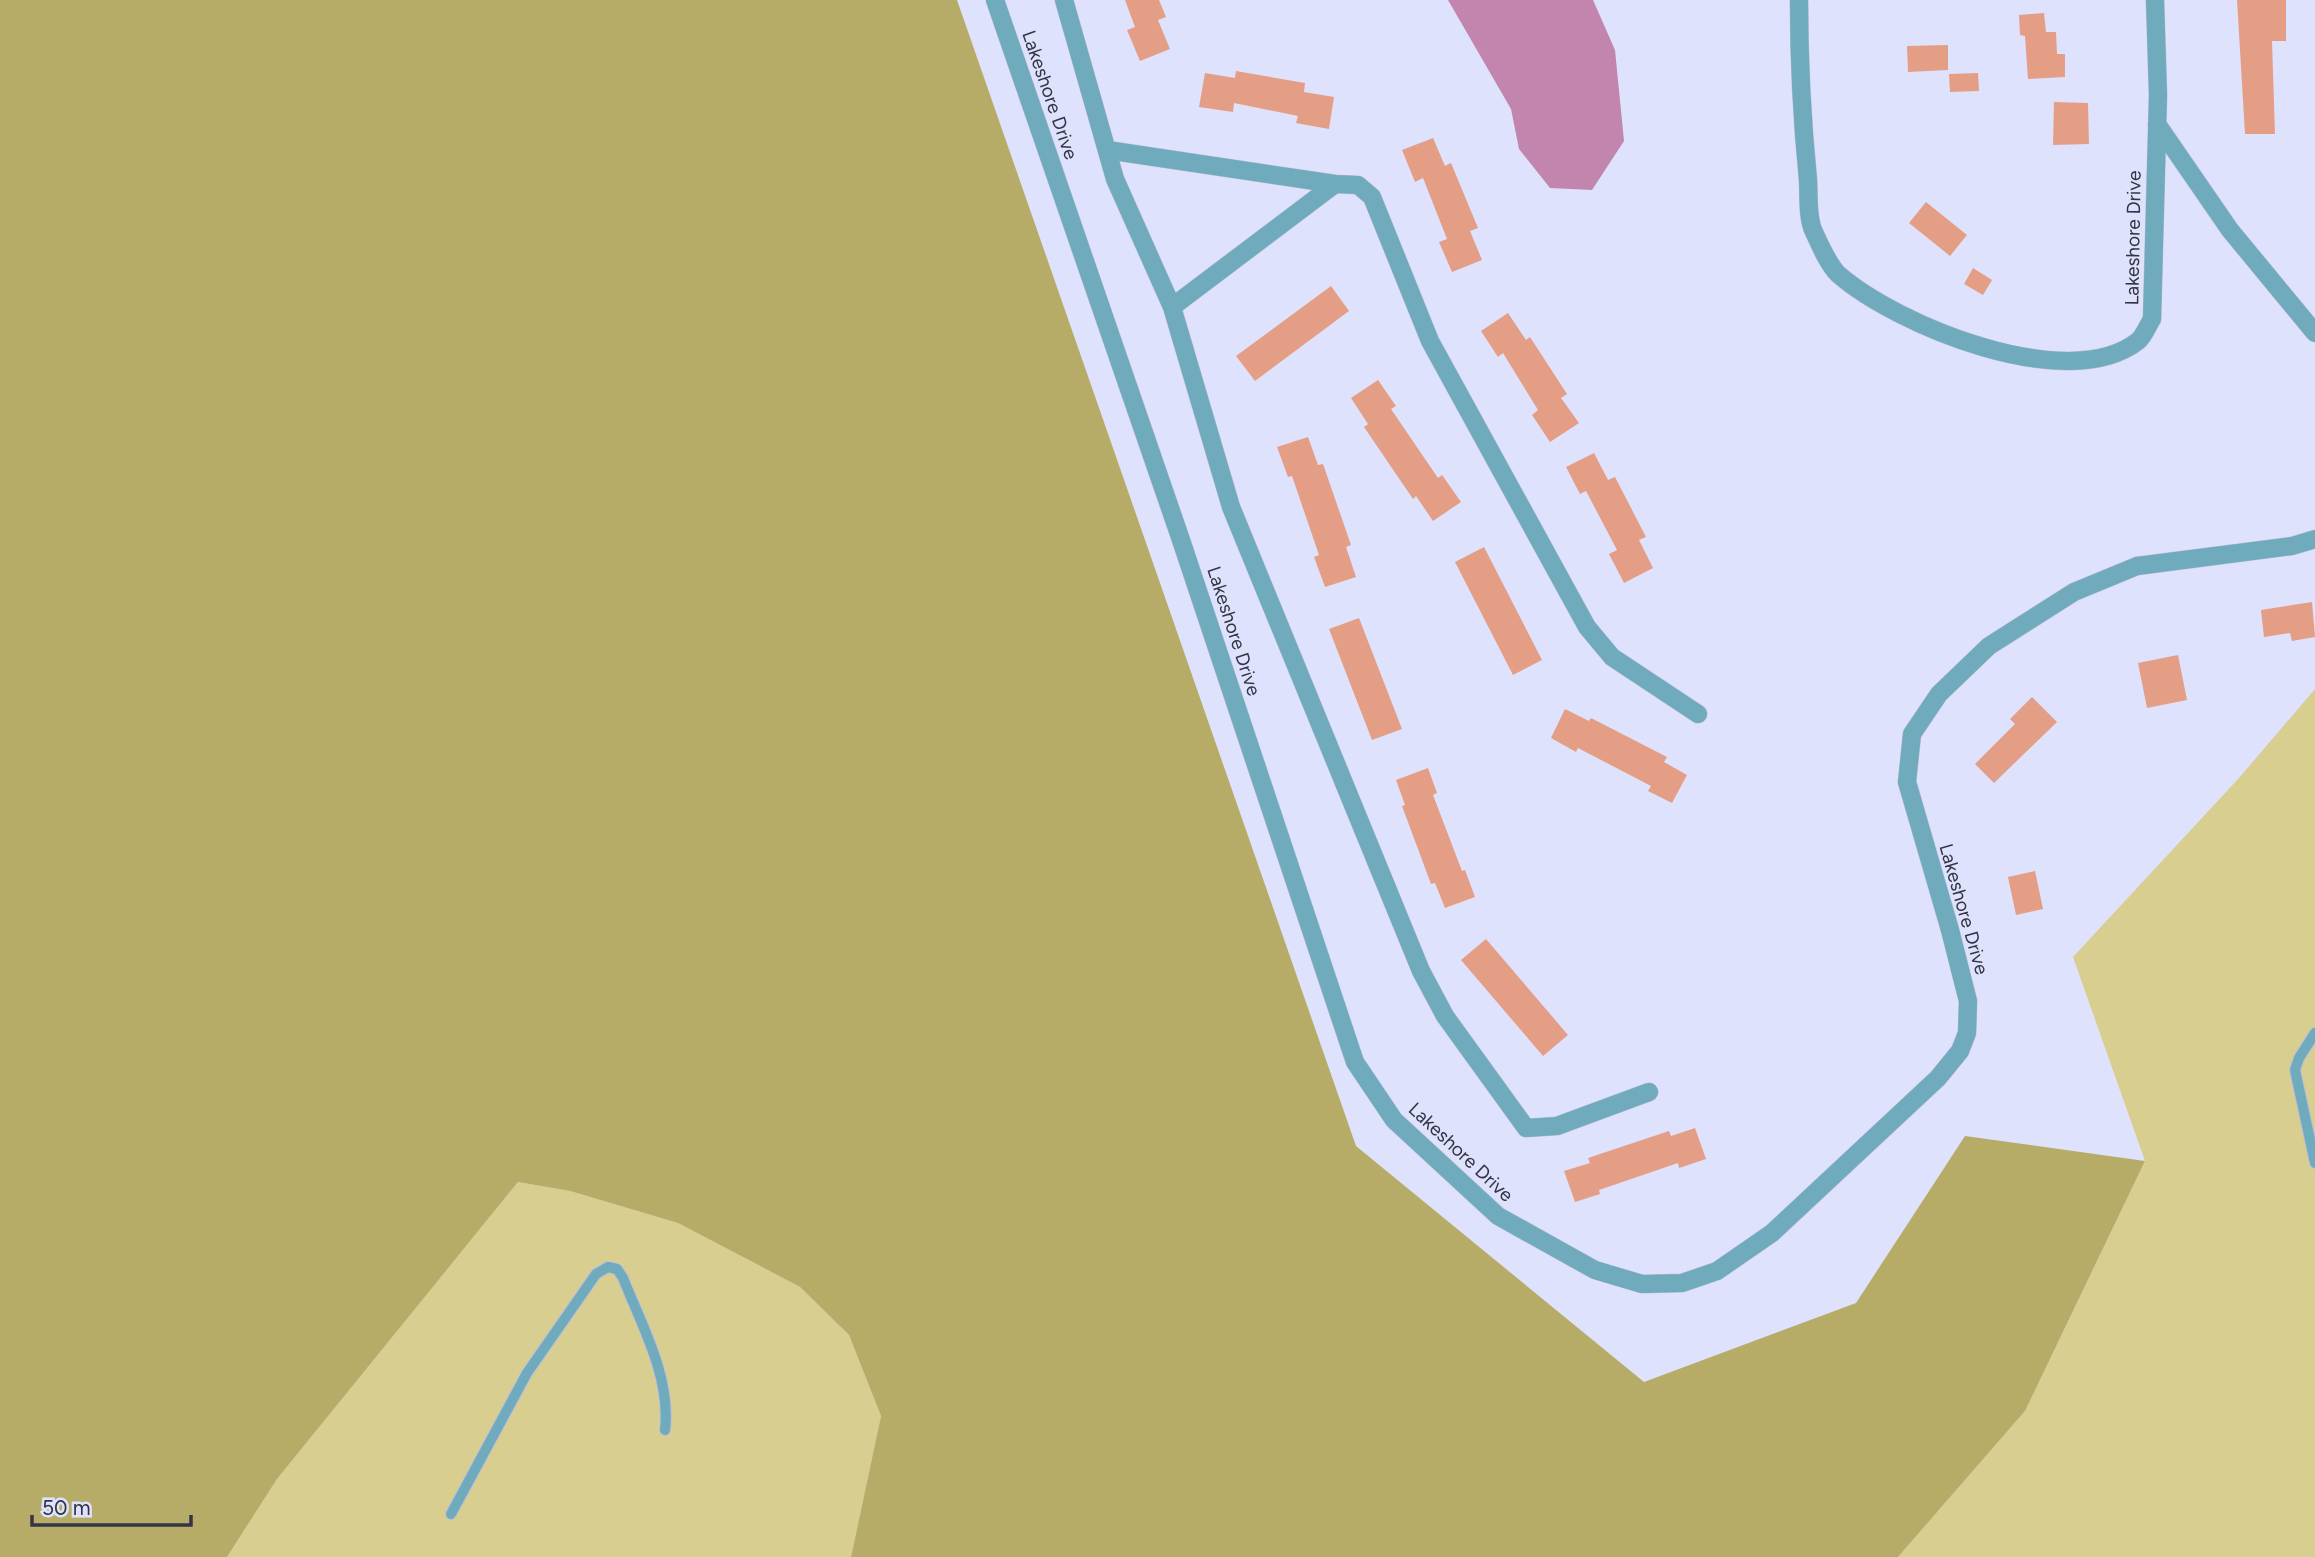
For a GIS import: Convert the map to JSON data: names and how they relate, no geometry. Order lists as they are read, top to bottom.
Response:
{
  "streets": {
    "street": ["Lakeshore Drive"]
  },
  "scale_bar": "50 m"
}
